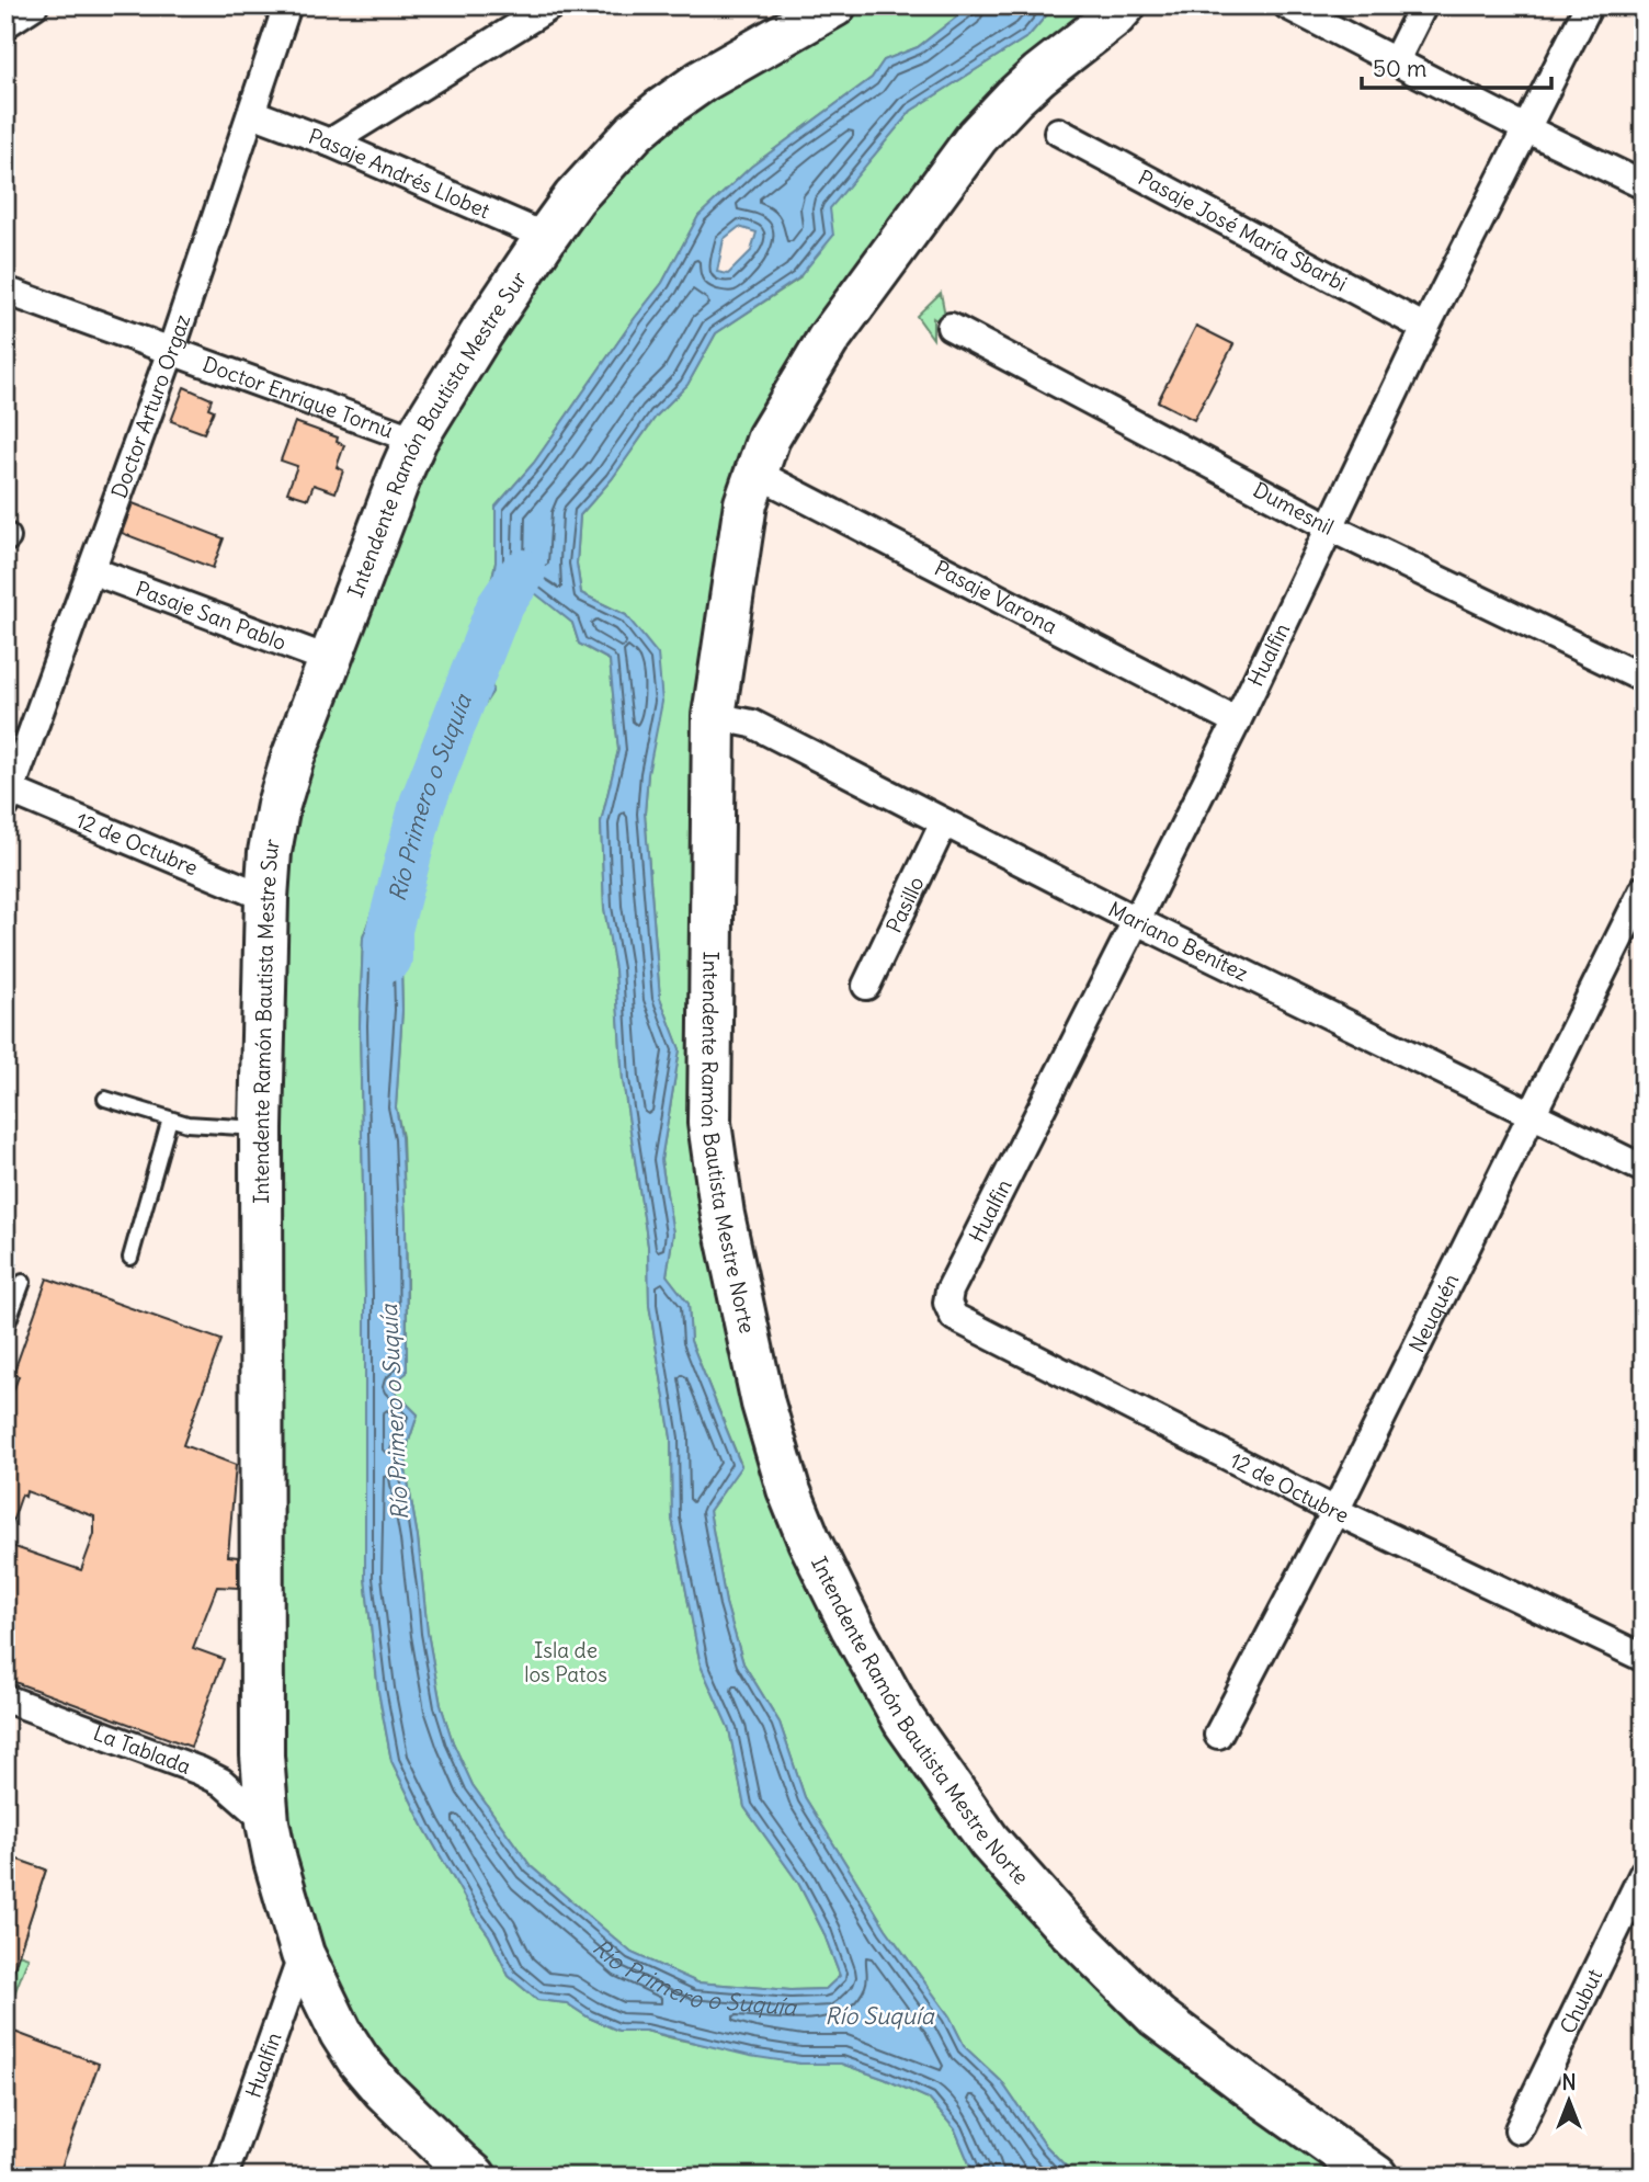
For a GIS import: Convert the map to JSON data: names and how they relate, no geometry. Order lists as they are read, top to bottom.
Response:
{
  "streets": {
    "main road": ["Intendente Ramón Bautista Mestre Sur", "Intendente Ramón Bautista Mestre Norte"],
    "street": [
      "Pasaje Andrés Llobet",
      "Pasaje José María Sbarbi",
      "Doctor Enrique Tornú",
      "Doctor Arturo Orgaz",
      "Dumesnil",
      "Pasaje Varona",
      "Pasaje San Pablo",
      "Hualfin",
      "12 de Octubre",
      "Pasillo",
      "Mariano Benítez",
      "Neuquén",
      "La Tablada",
      "Chubut"
    ]
  },
  "crossings": [
    ["Pasaje Andrés Llobet", "Doctor Arturo Orgaz"],
    ["Pasaje Andrés Llobet", "Intendente Ramón Bautista Mestre Sur"],
    ["Pasaje José María Sbarbi", "Hualfin"],
    ["Doctor Enrique Tornú", "Doctor Arturo Orgaz"],
    ["Doctor Enrique Tornú", "Intendente Ramón Bautista Mestre Sur"],
    ["Doctor Arturo Orgaz", "Pasaje San Pablo"],
    ["Doctor Arturo Orgaz", "12 de Octubre"],
    ["Intendente Ramón Bautista Mestre Sur", "Pasaje San Pablo"],
    ["Intendente Ramón Bautista Mestre Sur", "Hualfin"],
    ["Intendente Ramón Bautista Mestre Sur", "12 de Octubre"],
    ["Intendente Ramón Bautista Mestre Sur", "La Tablada"],
    ["Dumesnil", "Hualfin"],
    ["Pasaje Varona", "Hualfin"],
    ["Pasaje Varona", "Intendente Ramón Bautista Mestre Norte"],
    ["Hualfin", "12 de Octubre"],
    ["Hualfin", "Mariano Benítez"],
    ["12 de Octubre", "Neuquén"],
    ["Pasillo", "Mariano Benítez"],
    ["Mariano Benítez", "Intendente Ramón Bautista Mestre Norte"],
    ["Mariano Benítez", "Neuquén"]
  ],
  "water": ["Río Primero o Suquía", "Río Suquía"],
  "parks": ["Isla de los Patos"],
  "scale_bar": "50 m",
  "north": "top"
}
